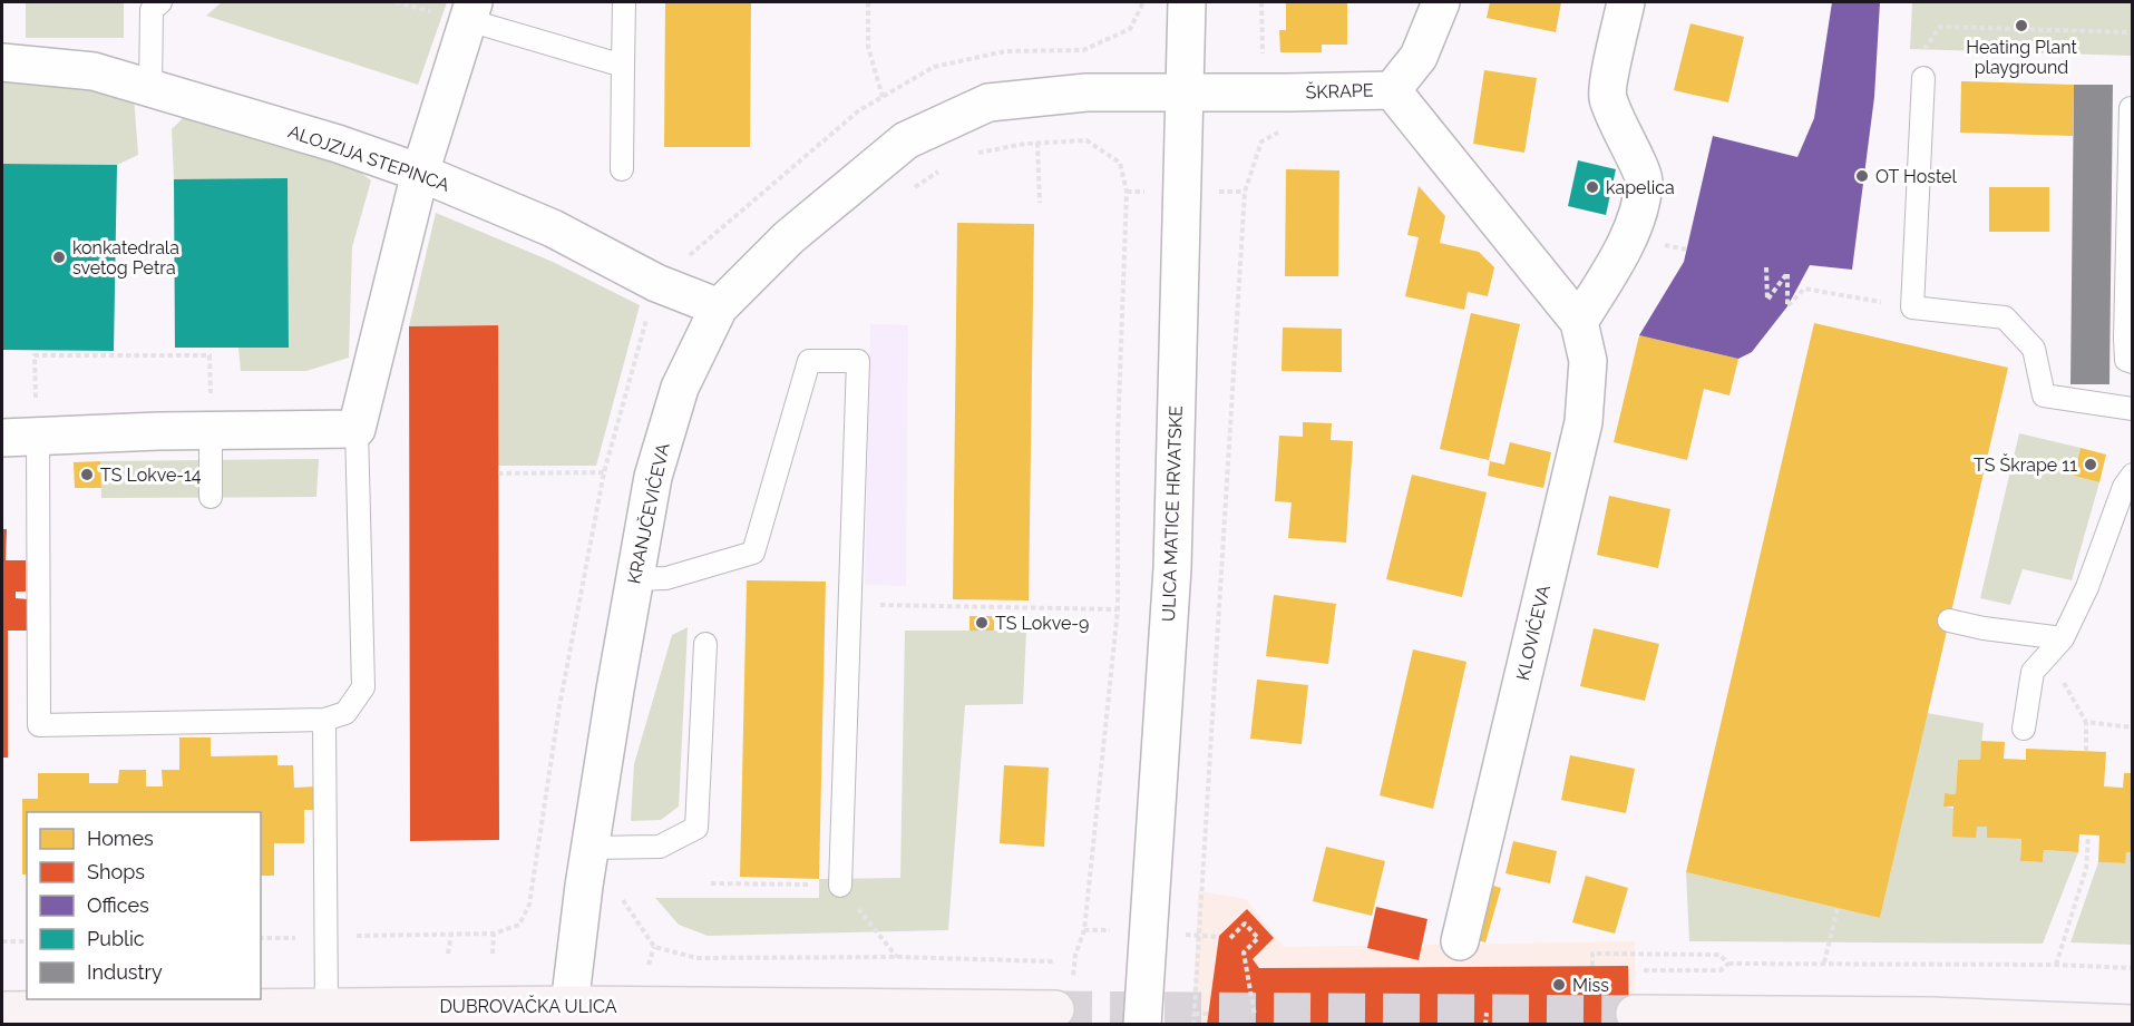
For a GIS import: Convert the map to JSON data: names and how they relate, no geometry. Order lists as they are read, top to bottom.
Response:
{
  "streets": {
    "main road": ["DUBROVAČKA ULICA"],
    "street": [
      "ŠKRAPE",
      "ALOJZIJA STEPINCA",
      "KRANJČEVIĆEVA",
      "ULICA MATICE HRVATSKE",
      "KLOVIĆEVA"
    ]
  },
  "crossings": [
    ["ŠKRAPE", "KRANJČEVIĆEVA"],
    ["ŠKRAPE", "ULICA MATICE HRVATSKE"],
    ["ŠKRAPE", "KLOVIĆEVA"],
    ["ALOJZIJA STEPINCA", "KRANJČEVIĆEVA"],
    ["KRANJČEVIĆEVA", "ULICA MATICE HRVATSKE"],
    ["KRANJČEVIĆEVA", "DUBROVAČKA ULICA"]
  ],
  "places": [
    "Heating Plant playground",
    "OT Hostel",
    "kapelica",
    "konkatedrala svetog Petra",
    "TS Škrape 11",
    "TS Lokve-14",
    "TS Lokve-9",
    "Miss"
  ],
  "legend": [
    "Homes",
    "Shops",
    "Offices",
    "Public",
    "Industry"
  ]
}
